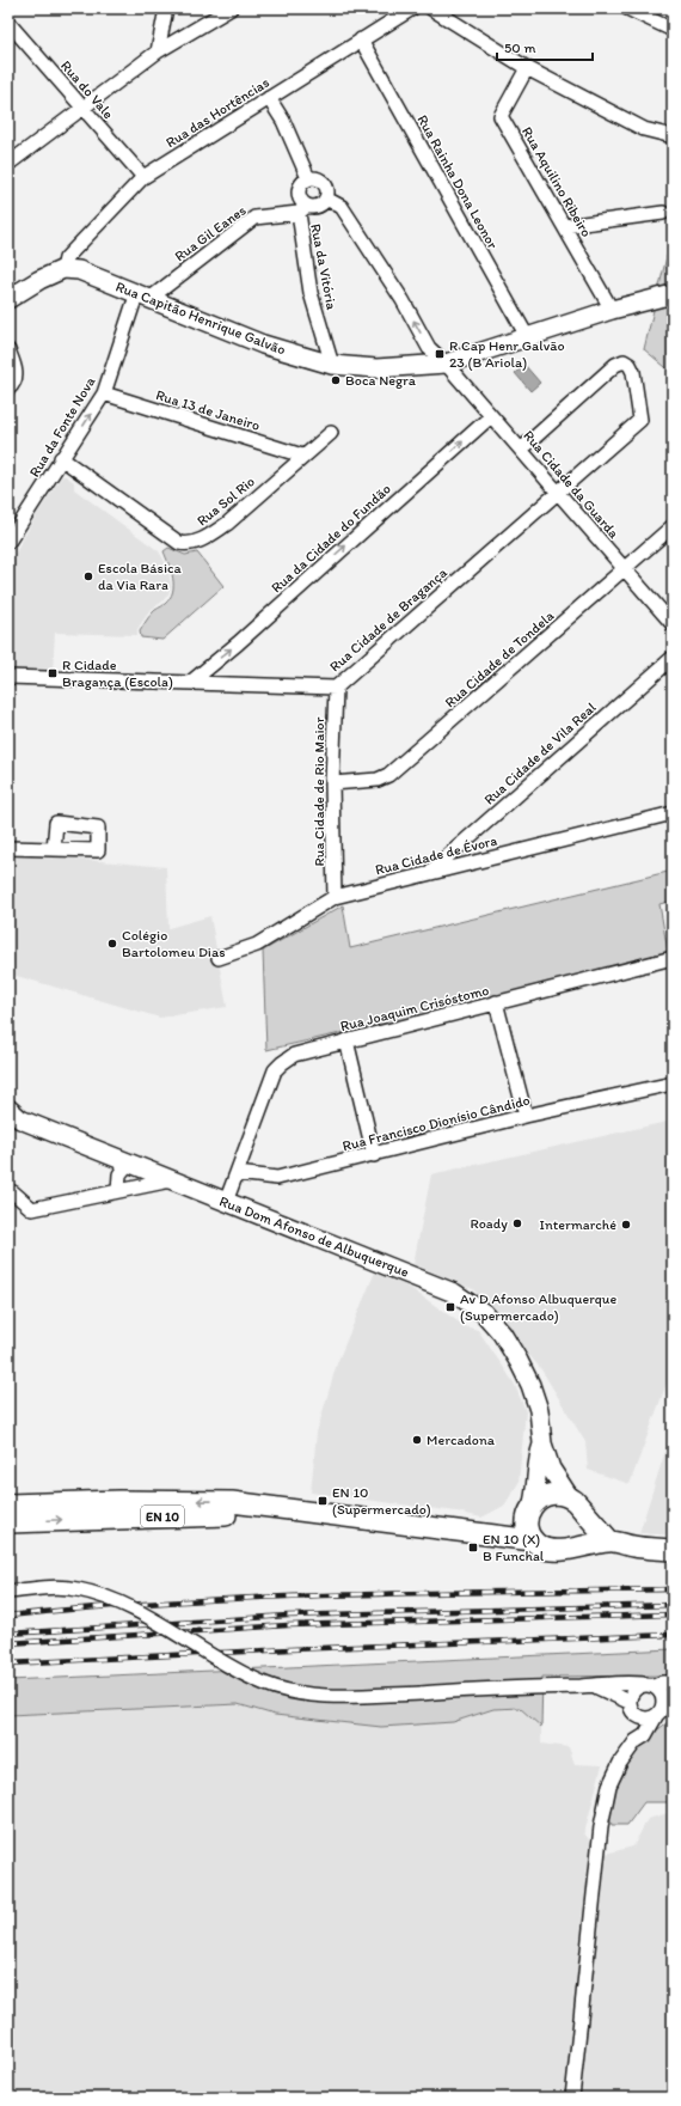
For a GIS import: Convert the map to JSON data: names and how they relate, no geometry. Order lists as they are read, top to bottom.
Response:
{
  "streets": {
    "main road": ["Rua Capitão Henrique Galvão", "Rua Dom Afonso de Albuquerque", "EN 10"],
    "street": [
      "Rua do Vale",
      "Rua das Hortências",
      "Rua Rainha Dona Leonor",
      "Rua Aquilino Ribeiro",
      "Rua Gil Eanes",
      "Rua da Vitória",
      "Rua 13 de Janeiro",
      "Rua da Fonte Nova",
      "Rua Cidade da Guarda",
      "Rua Sol Rio",
      "Rua da Cidade do Fundão",
      "Rua Cidade de Bragança",
      "Rua Cidade de Tondela",
      "Rua Cidade de Vila Real",
      "Rua Cidade de Rio Maior",
      "Rua Cidade de Évora",
      "Rua Joaquim Crisóstomo",
      "Rua Francisco Dionísio Cândido"
    ]
  },
  "crossings": [
    ["Rua do Vale", "Rua das Hortências"],
    ["Rua das Hortências", "Rua Rainha Dona Leonor"],
    ["Rua das Hortências", "Rua Capitão Henrique Galvão"],
    ["Rua Rainha Dona Leonor", "Rua Capitão Henrique Galvão"],
    ["Rua Aquilino Ribeiro", "Rua Capitão Henrique Galvão"],
    ["Rua Gil Eanes", "Rua da Vitória"],
    ["Rua Gil Eanes", "Rua Capitão Henrique Galvão"],
    ["Rua Gil Eanes", "Rua da Fonte Nova"],
    ["Rua Gil Eanes", "Rua Cidade da Guarda"],
    ["Rua da Vitória", "Rua Capitão Henrique Galvão"],
    ["Rua da Vitória", "Rua Cidade da Guarda"],
    ["Rua Capitão Henrique Galvão", "Rua da Fonte Nova"],
    ["Rua Capitão Henrique Galvão", "Rua Cidade da Guarda"],
    ["Rua 13 de Janeiro", "Rua da Fonte Nova"],
    ["Rua 13 de Janeiro", "Rua Sol Rio"],
    ["Rua da Fonte Nova", "Rua Sol Rio"],
    ["Rua Cidade da Guarda", "Rua da Cidade do Fundão"],
    ["Rua Cidade da Guarda", "Rua Cidade de Bragança"],
    ["Rua Cidade da Guarda", "Rua Cidade de Tondela"],
    ["Rua da Cidade do Fundão", "Rua Cidade de Bragança"],
    ["Rua Cidade de Bragança", "Rua Cidade de Rio Maior"],
    ["Rua Cidade de Tondela", "Rua Cidade de Rio Maior"],
    ["Rua Cidade de Vila Real", "Rua Cidade de Évora"],
    ["Rua Cidade de Rio Maior", "Rua Cidade de Évora"],
    ["Rua Joaquim Crisóstomo", "Rua Francisco Dionísio Cândido"],
    ["Rua Dom Afonso de Albuquerque", "EN 10"]
  ],
  "one_way": ["Rua Cidade da Guarda", "Rua da Cidade do Fundão"],
  "places": {
    "transit": [
      "R Cap Henr Galvão 23 (B Ariola)",
      "R Cidade Bragança (Escola)",
      "Av D Afonso Albuquerque (Supermercado)",
      "EN 10 (Supermercado)",
      "EN 10 (X) B Funchal"
    ],
    "other": [
      "Boca Negra",
      "Escola Básica da Via Rara",
      "Colégio Bartolomeu Dias",
      "Roady",
      "Intermarché",
      "Mercadona"
    ]
  },
  "scale_bar": "50 m"
}
